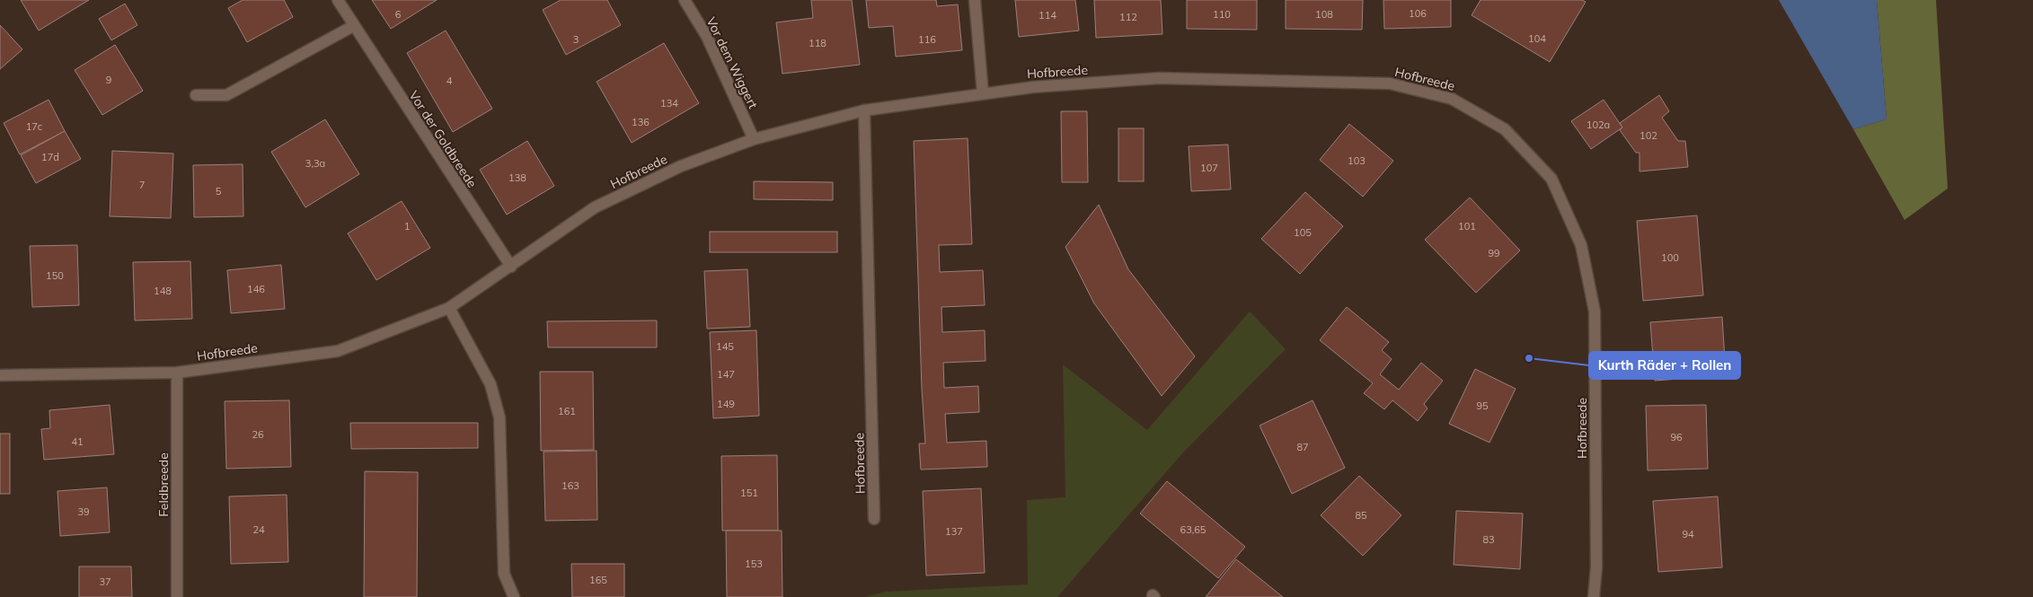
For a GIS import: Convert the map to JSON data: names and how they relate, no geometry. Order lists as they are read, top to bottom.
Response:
{
  "streets": {
    "street": [
      "Vor dem Wiggert",
      "Hofbreede",
      "Vor der Goldbreede",
      "Feldbreede"
    ]
  },
  "crossings": [
    ["Vor dem Wiggert", "Hofbreede"],
    ["Hofbreede", "Vor der Goldbreede"],
    ["Hofbreede", "Feldbreede"]
  ],
  "places": ["Kurth Räder + Rollen"],
  "house_numbers": [
    "106",
    "6",
    "110",
    "108",
    "114",
    "112",
    "104",
    "3",
    "116",
    "118",
    "9",
    "4",
    "134",
    "136",
    "102a",
    "17c",
    "102",
    "17d",
    "103",
    "3,3a",
    "107",
    "138",
    "7",
    "5",
    "1",
    "101",
    "105",
    "99",
    "100",
    "150",
    "146",
    "148",
    "145",
    "147",
    "149",
    "95",
    "161",
    "26",
    "96",
    "41",
    "87",
    "163",
    "151",
    "39",
    "85",
    "24",
    "63,65",
    "137",
    "94",
    "83",
    "153",
    "165",
    "37"
  ]
}
